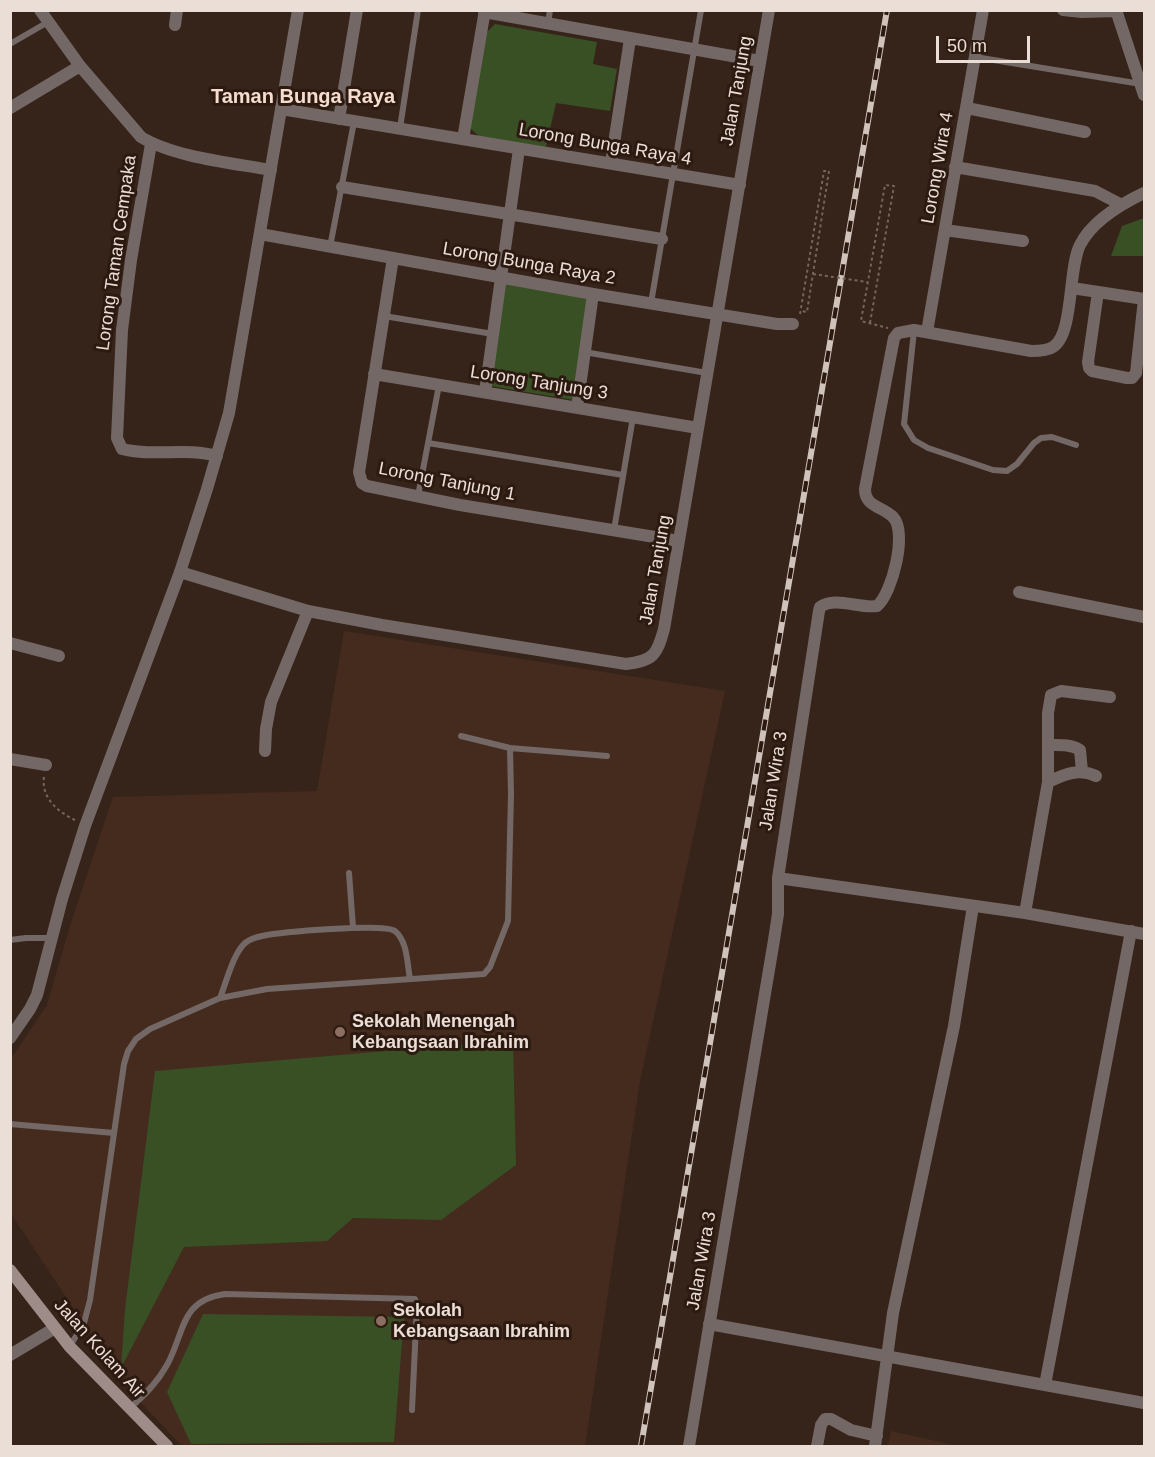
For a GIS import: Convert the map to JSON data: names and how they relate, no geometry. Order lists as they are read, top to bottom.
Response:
{
  "streets": {
    "main road": ["Jalan Kolam Air"],
    "street": [
      "Jalan Tanjung",
      "Lorong Bunga Raya 4",
      "Lorong Wira 4",
      "Lorong Taman Cempaka",
      "Lorong Bunga Raya 2",
      "Lorong Tanjung 3",
      "Lorong Tanjung 1",
      "Jalan Wira 3"
    ]
  },
  "crossings": [
    ["Jalan Tanjung", "Lorong Bunga Raya 4"],
    ["Jalan Tanjung", "Lorong Bunga Raya 2"],
    ["Jalan Tanjung", "Lorong Tanjung 3"],
    ["Jalan Tanjung", "Lorong Tanjung 1"],
    ["Lorong Wira 4", "Jalan Wira 3"],
    ["Lorong Bunga Raya 2", "Lorong Tanjung 1"],
    ["Lorong Tanjung 3", "Lorong Tanjung 1"]
  ],
  "districts": ["Taman Bunga Raya"],
  "places": ["Sekolah Menengah Kebangsaan Ibrahim", "Sekolah Kebangsaan Ibrahim"],
  "scale_bar": "50 m"
}
